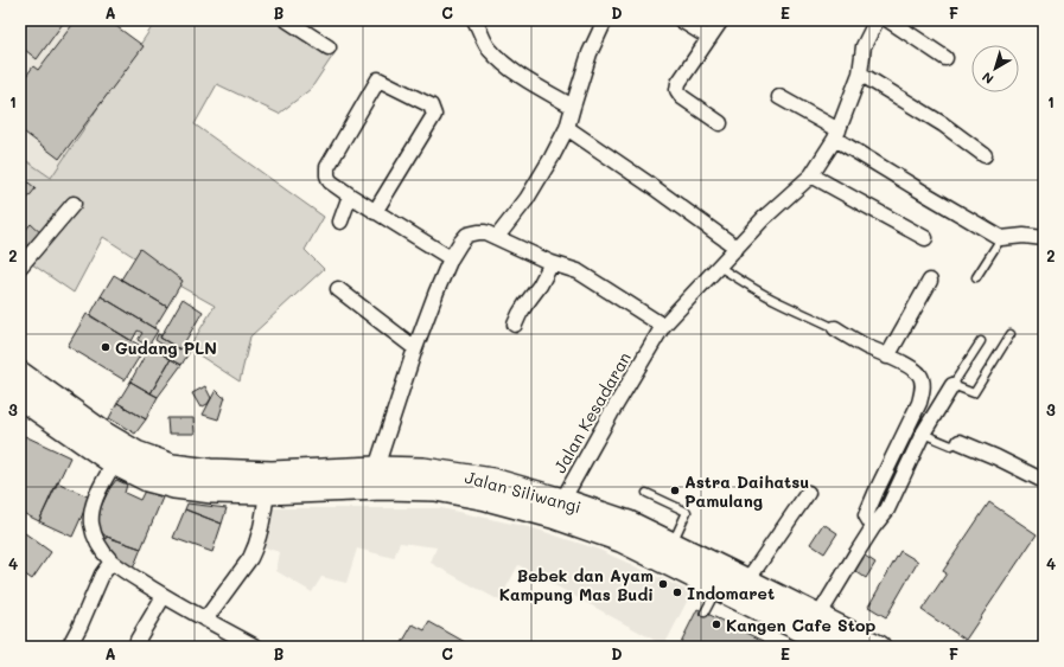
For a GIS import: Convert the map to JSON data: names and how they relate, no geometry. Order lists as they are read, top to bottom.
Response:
{
  "streets": {
    "main road": ["Jalan Siliwangi"],
    "street": ["Jalan Kesadaran"]
  },
  "crossings": [
    ["Jalan Kesadaran", "Jalan Siliwangi"]
  ],
  "places": [
    "Gudang PLN",
    "Astra Daihatsu Pamulang",
    "Bebek dan Ayam Kampung Mas Budi",
    "Indomaret",
    "Kangen Cafe Stop"
  ],
  "north": "bottom left",
  "grid": {
    "columns": [
      "A",
      "B",
      "C",
      "D",
      "E",
      "F"
    ],
    "rows": [
      "1",
      "2",
      "3",
      "4"
    ]
  }
}
